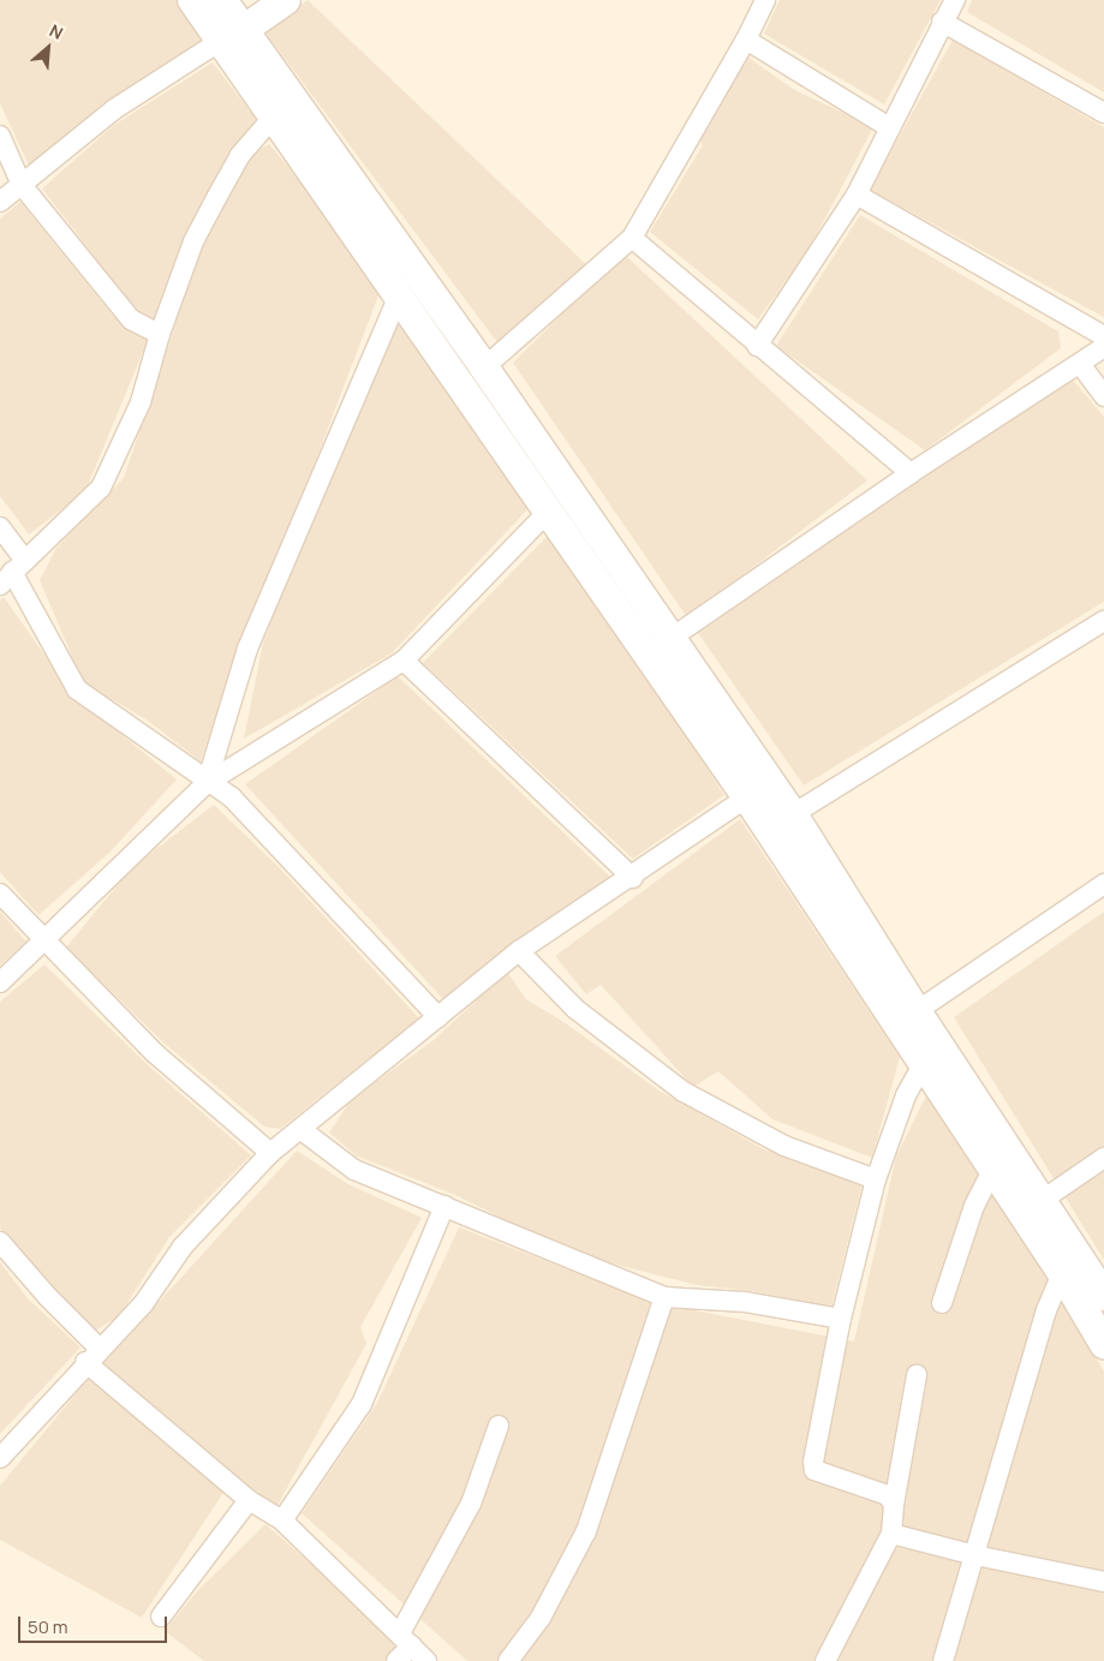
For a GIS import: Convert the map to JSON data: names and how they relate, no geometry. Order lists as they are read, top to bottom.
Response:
{
  "scale_bar": "50 m",
  "north": "top right"
}
